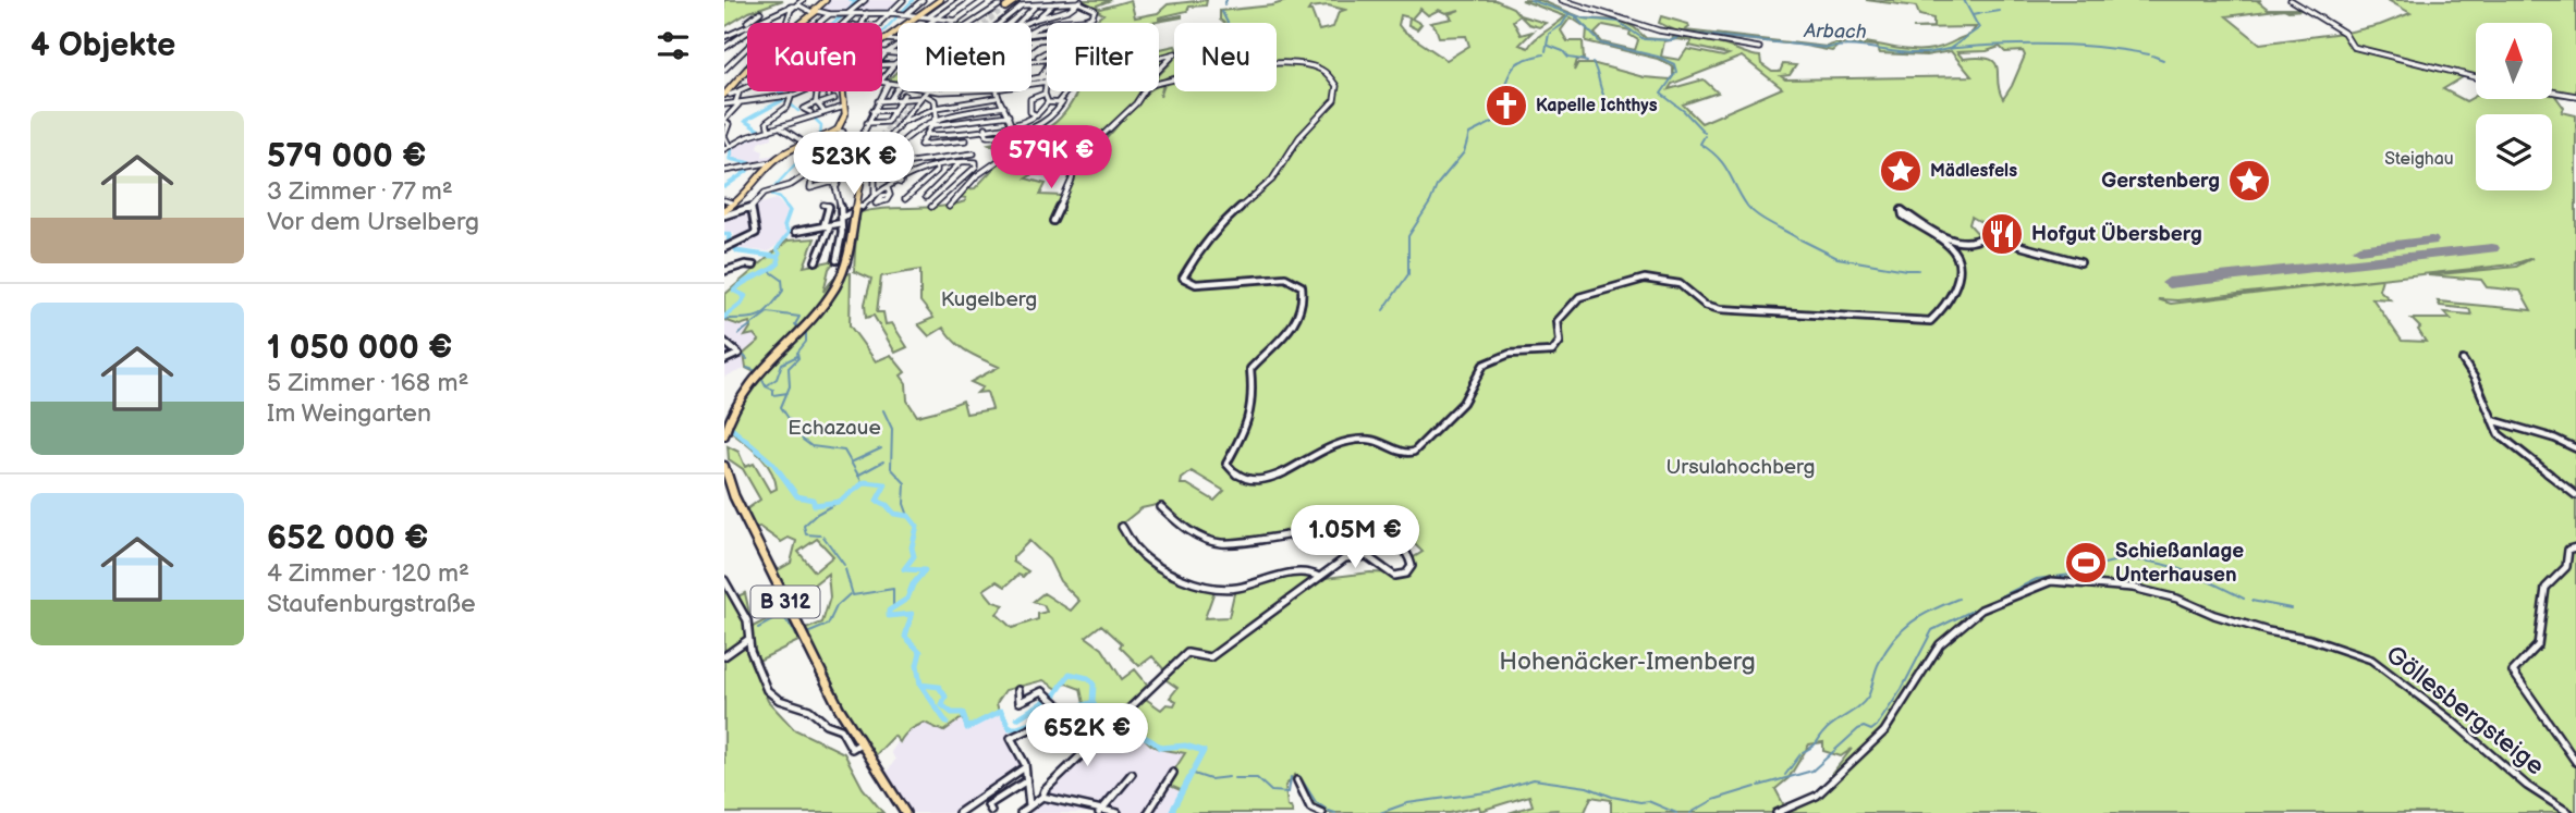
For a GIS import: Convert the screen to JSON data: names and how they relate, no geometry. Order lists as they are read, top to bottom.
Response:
{
  "streets": {
    "main road": ["B 312"],
    "street": ["Göllesbergsteige"]
  },
  "water": ["Arbach"],
  "parks": [
    "Steighau",
    "Kugelberg",
    "Echazaue",
    "Ursulahochberg",
    "Hohenäcker-Imenberg"
  ],
  "places": {
    "church": ["Kapelle Ichthys"],
    "place": ["Mädlesfels", "Gerstenberg"],
    "restaurant": ["Hofgut Übersberg"],
    "sports": ["Schießanlage Unterhausen"]
  },
  "north": "top",
  "page": {
    "heading": "4 Objekte",
    "chip": [
      "Kaufen",
      "Mieten",
      "Filter",
      "Neu"
    ],
    "list": [
      {
        "name": "579 000 €",
        "note": "3 Zimmer · 77 m² · Vor dem Urselberg"
      },
      {
        "name": "1 050 000 €",
        "note": "5 Zimmer · 168 m² · Im Weingarten"
      },
      {
        "name": "652 000 €",
        "note": "4 Zimmer · 120 m² · Staufenburgstraße"
      }
    ],
    "price": [
      "579K €",
      "523K €",
      "1.05M €",
      "652K €"
    ]
  }
}
